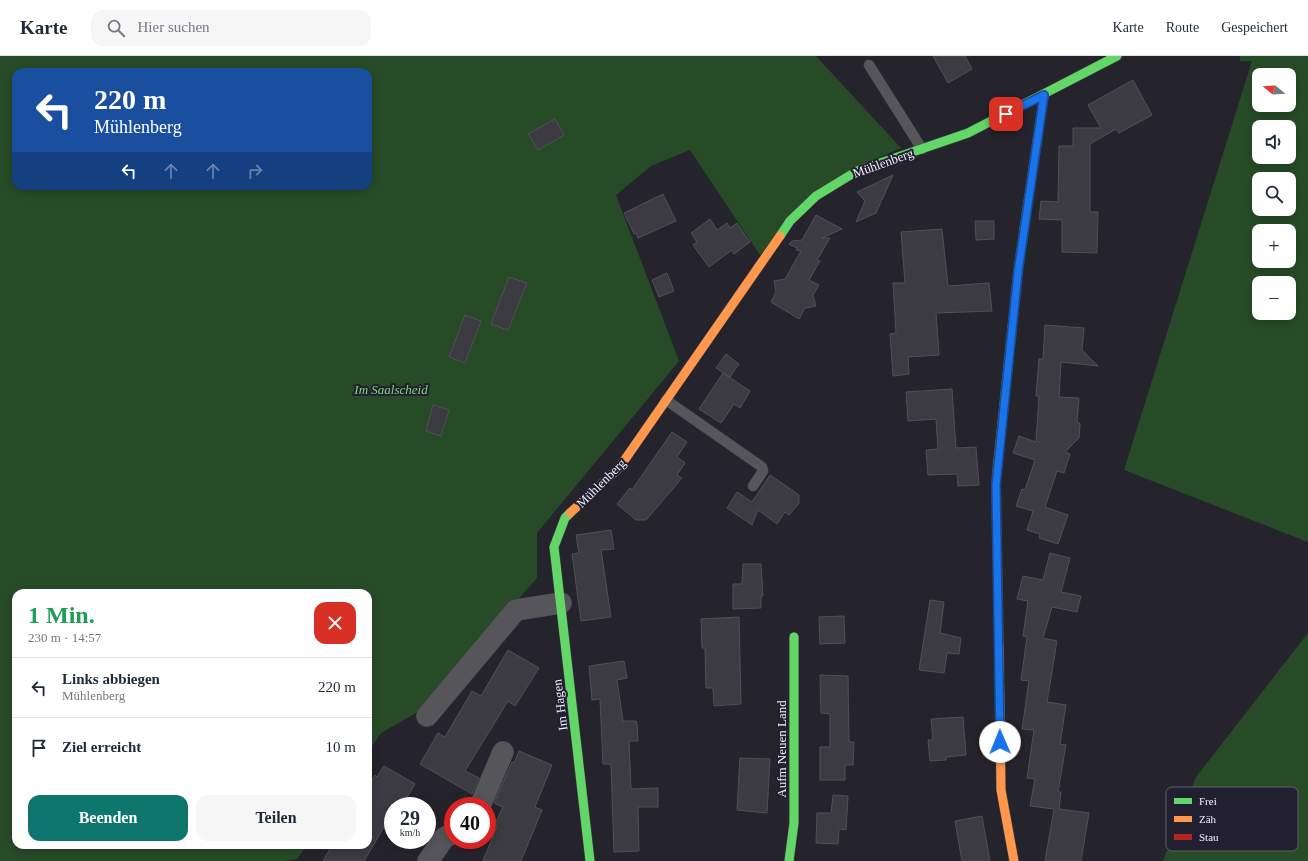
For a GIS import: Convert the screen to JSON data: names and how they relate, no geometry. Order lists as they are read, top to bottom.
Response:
{
  "streets": {
    "street": ["Mühlenberg", "Im Hagen", "Aufm Neuen Land"]
  },
  "crossings": [
    ["Mühlenberg", "Im Hagen"]
  ],
  "parks": ["Im Saalscheid"],
  "legend": ["Frei", "Zäh", "Stau"],
  "north": "left",
  "page": {
    "header": "Karte",
    "search": "Hier suchen",
    "nav": ["Karte", "Route", "Gespeichert"],
    "map_buttons": ["+", "−"],
    "turn": ["220 m", "Mühlenberg"],
    "heading": ["1 Min.", "230 m · 14:57"],
    "list": [
      {
        "name": "Links abbiegen",
        "note": "Mühlenberg",
        "value": "220 m"
      },
      {
        "name": "Ziel erreicht",
        "value": "10 m"
      }
    ],
    "buttons": ["Beenden", "Teilen"],
    "speed": "29 km/h",
    "limit": "40"
  }
}
